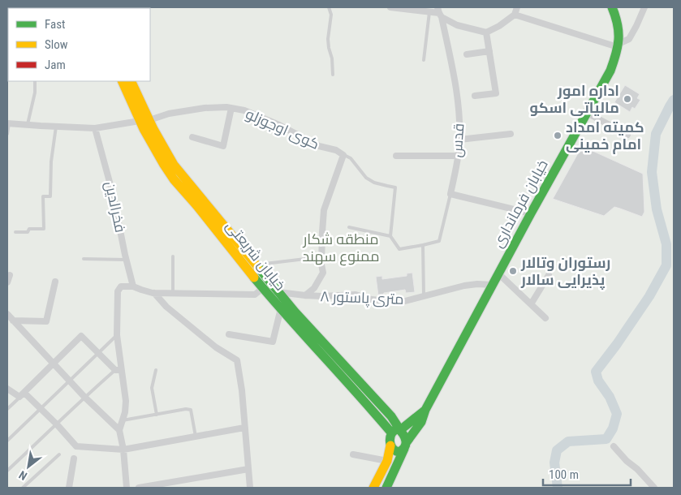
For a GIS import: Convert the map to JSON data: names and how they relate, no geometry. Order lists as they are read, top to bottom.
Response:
{
  "streets": {
    "main road": ["خیابان فرمانداری", "خیابان شریعتی"],
    "street": [
      "کوی اوجوزلو",
      "قدس",
      "فخرالدین",
      "۸ متری پاستور"
    ]
  },
  "crossings": [
    ["کوی اوجوزلو", "فخرالدین"],
    ["کوی اوجوزلو", "خیابان شریعتی"],
    ["خیابان فرمانداری", "خیابان شریعتی"],
    ["خیابان فرمانداری", "۸ متری پاستور"],
    ["خیابان شریعتی", "۸ متری پاستور"]
  ],
  "parks": ["منطقه شکار ممنوع سهند"],
  "places": ["اداره امور مالیاتی اسکو", "کمیته امداد امام خمینی", "رستوران وتالار پذیرایی سالار"],
  "legend": ["Fast", "Slow", "Jam"],
  "scale_bar": "100 m",
  "north": "bottom left"
}
